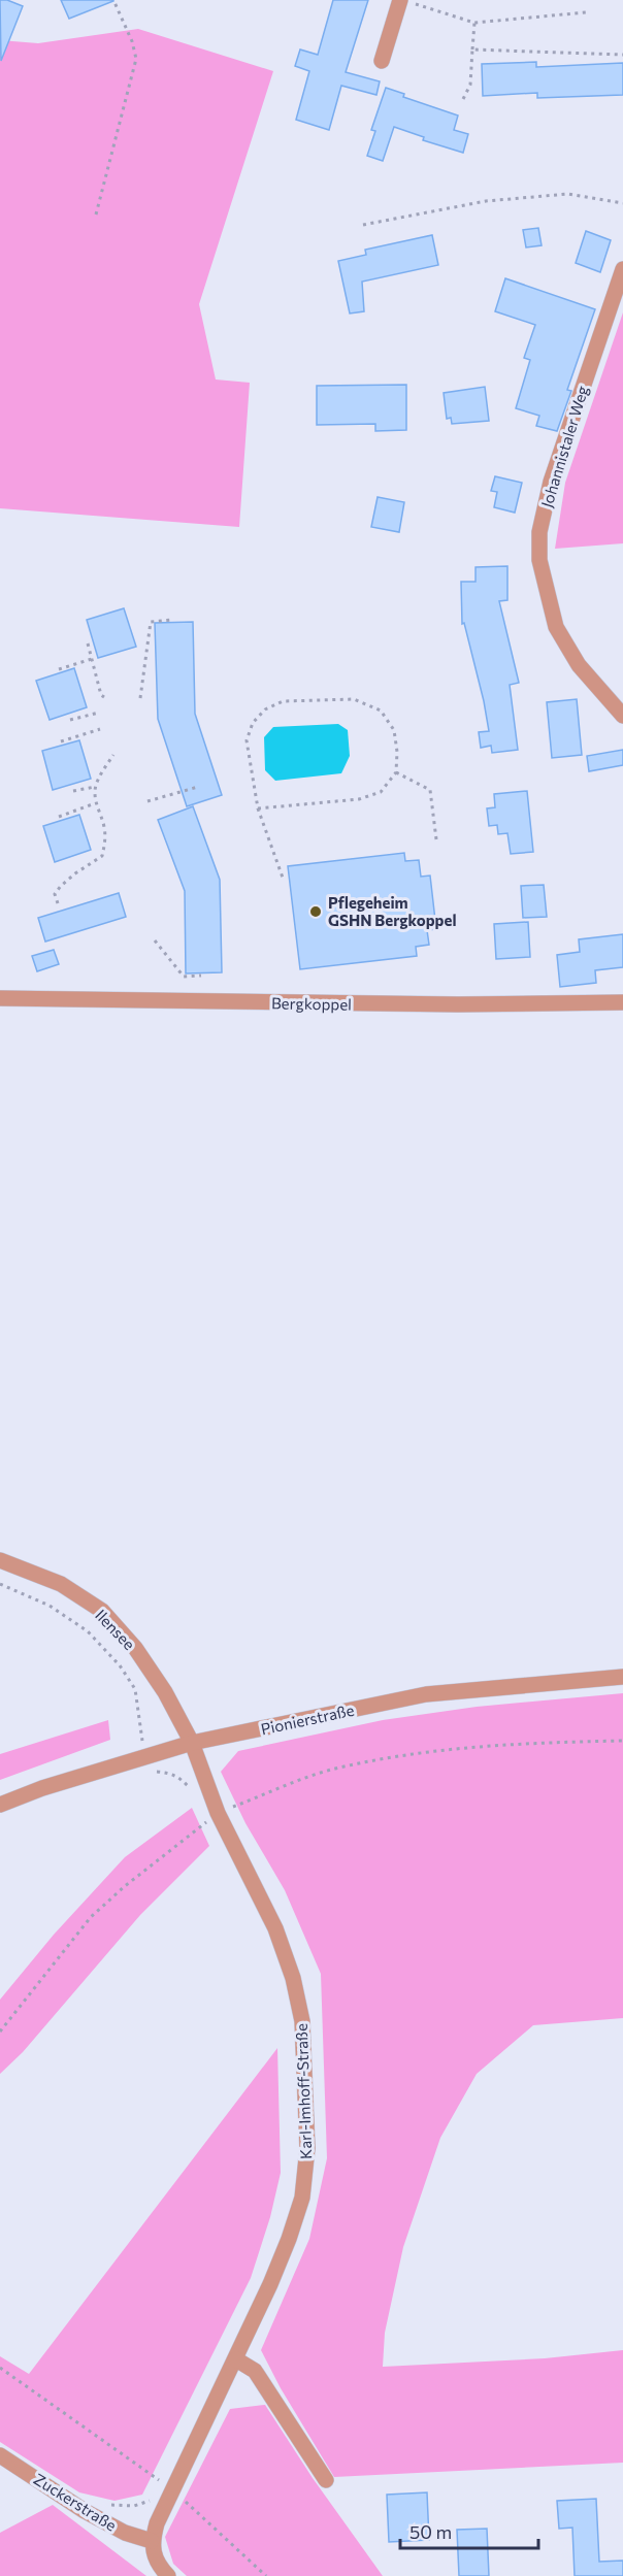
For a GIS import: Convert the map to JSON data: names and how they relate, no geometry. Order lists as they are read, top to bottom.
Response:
{
  "streets": {
    "street": [
      "Johannistaler Weg",
      "Bergkoppel",
      "Ilensee",
      "Pionierstraße",
      "Karl-Imhoff-Straße",
      "Zuckerstraße"
    ]
  },
  "crossings": [
    ["Ilensee", "Pionierstraße"],
    ["Ilensee", "Karl-Imhoff-Straße"],
    ["Pionierstraße", "Karl-Imhoff-Straße"],
    ["Karl-Imhoff-Straße", "Zuckerstraße"]
  ],
  "places": ["Pflegeheim GSHN Bergkoppel"],
  "scale_bar": "50 m"
}
